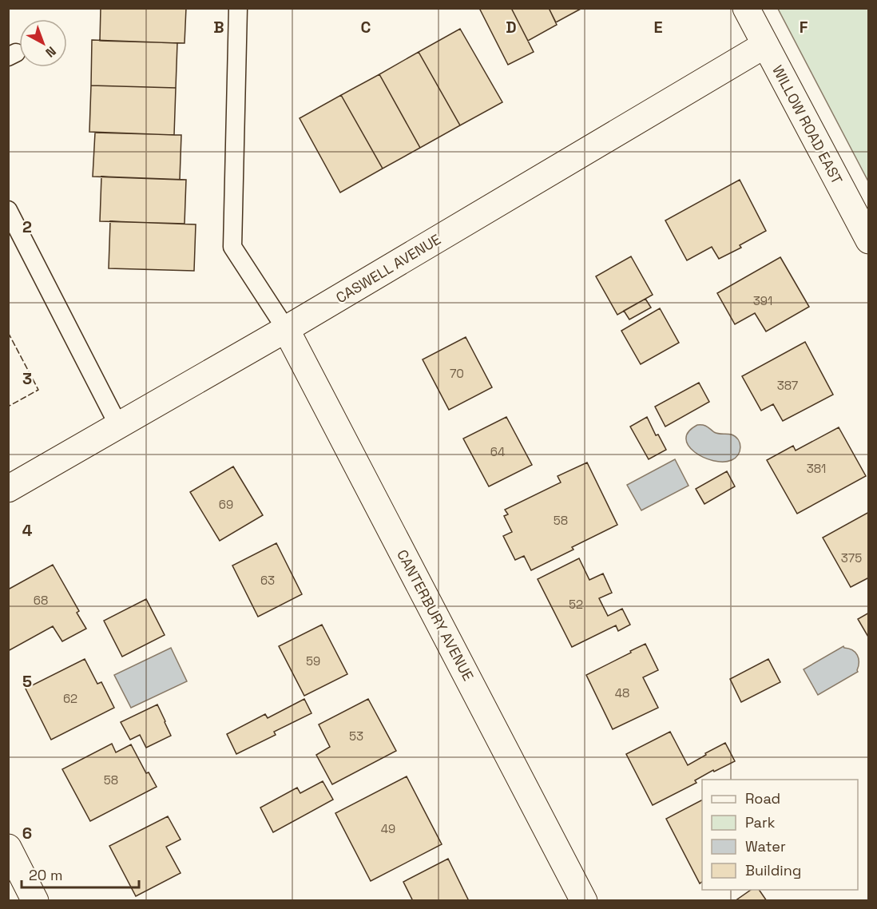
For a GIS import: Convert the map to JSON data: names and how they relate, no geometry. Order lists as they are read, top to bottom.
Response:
{
  "streets": {
    "street": ["WILLOW ROAD EAST", "CASWELL AVENUE", "CANTERBURY AVENUE"]
  },
  "crossings": [
    ["WILLOW ROAD EAST", "CASWELL AVENUE"],
    ["CASWELL AVENUE", "CANTERBURY AVENUE"]
  ],
  "house_numbers": [
    "391",
    "70",
    "387",
    "64",
    "381",
    "69",
    "58",
    "375",
    "63",
    "68",
    "52",
    "59",
    "48",
    "62",
    "53",
    "58",
    "49"
  ],
  "legend": [
    "Road",
    "Park",
    "Water",
    "Building"
  ],
  "scale_bar": "20 m",
  "north": "bottom right",
  "grid": {
    "columns": [
      "B",
      "C",
      "D",
      "E",
      "F"
    ],
    "rows": [
      "2",
      "3",
      "4",
      "5",
      "6"
    ]
  }
}
